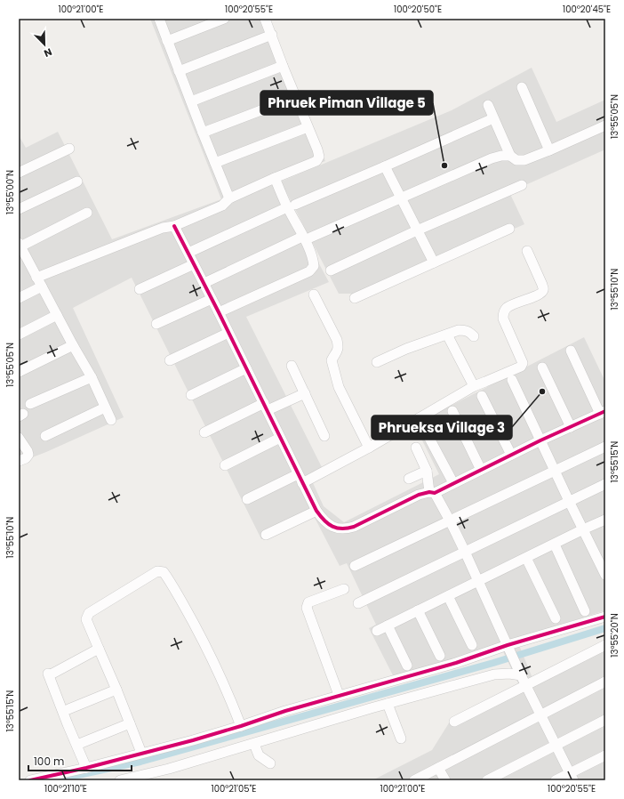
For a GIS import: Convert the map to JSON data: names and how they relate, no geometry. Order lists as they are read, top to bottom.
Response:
{
  "places": ["Phruek Piman Village 5", "Phrueksa Village 3"],
  "scale_bar": "100 m",
  "north": "bottom right",
  "coordinates": [
    "100°21'00\"E",
    "100°20'55\"E",
    "100°20'50\"E",
    "100°20'45\"E",
    "13°55'05\"N",
    "13°55'00\"N",
    "13°55'10\"N",
    "13°55'15\"N",
    "13°55'20\"N",
    "100°21'10\"E",
    "100°21'05\"E"
  ]
}
